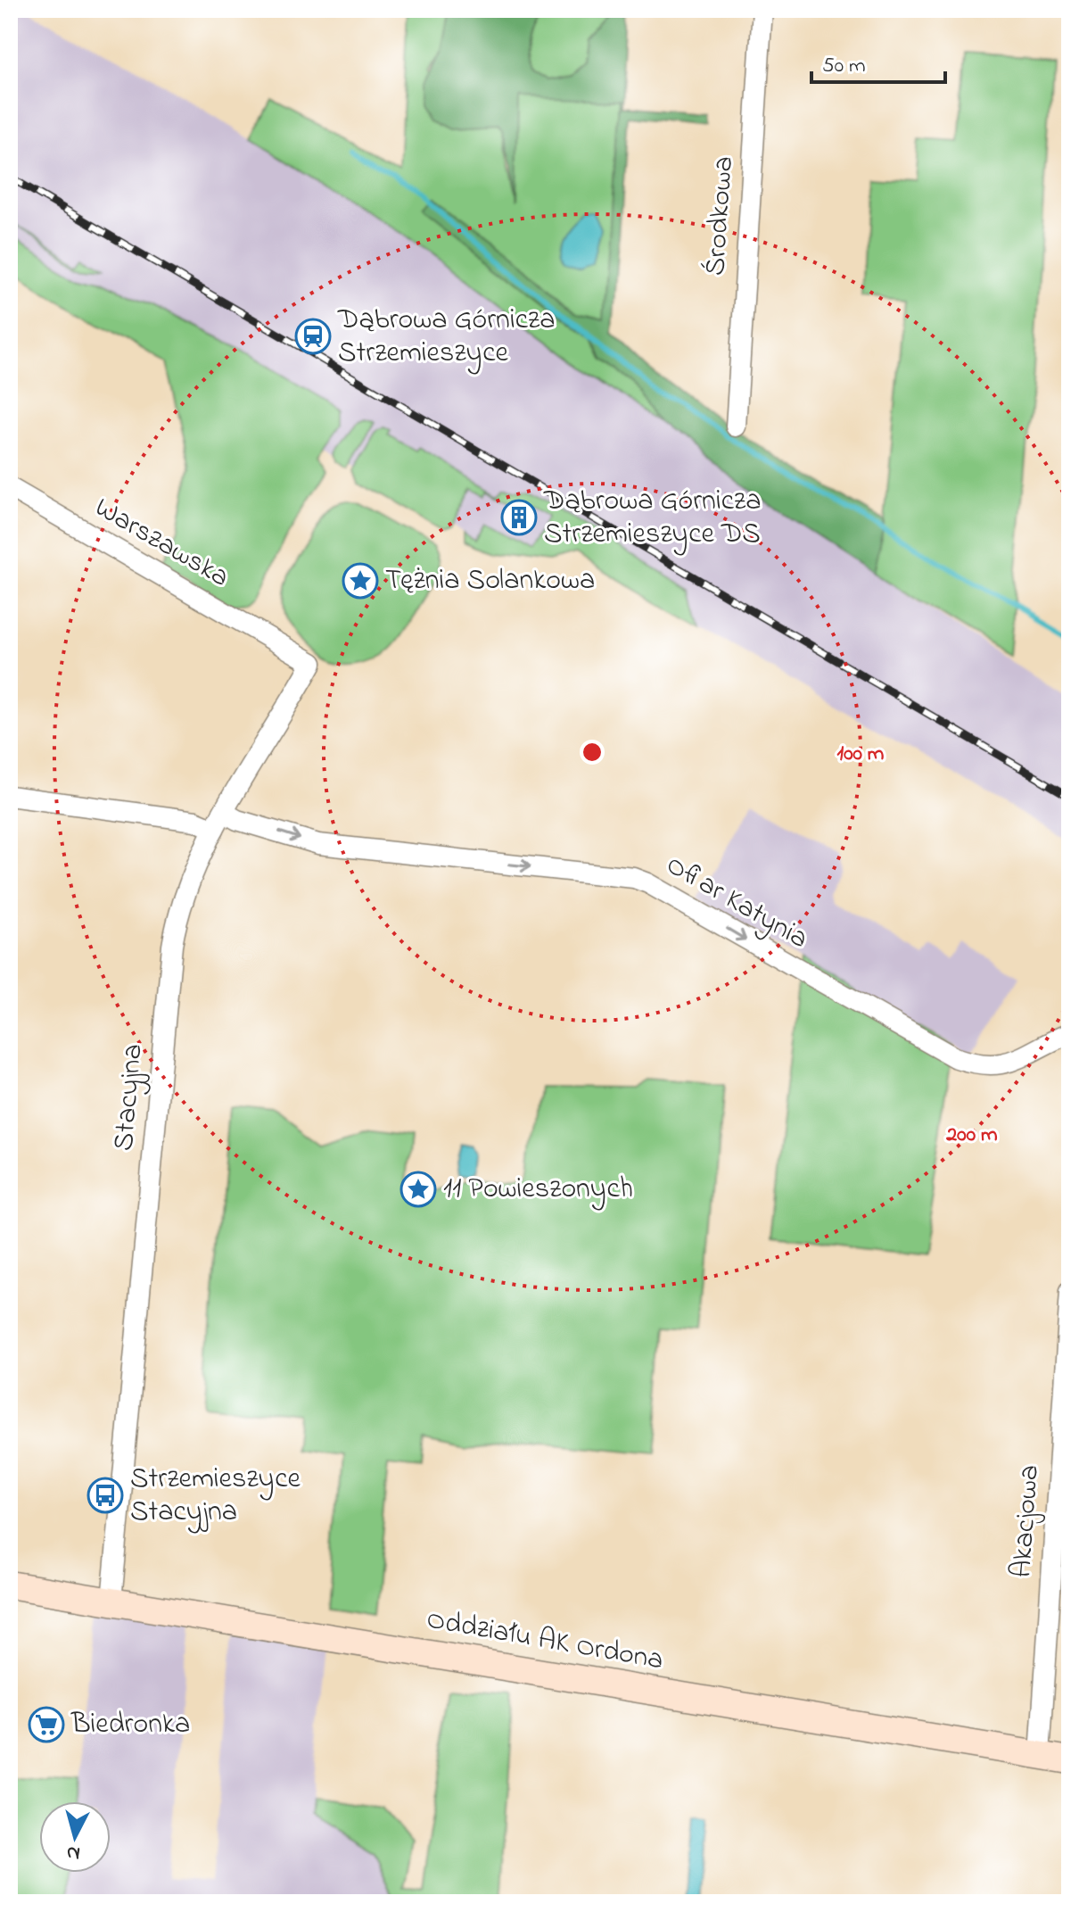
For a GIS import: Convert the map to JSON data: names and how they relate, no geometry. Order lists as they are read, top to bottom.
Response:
{
  "streets": {
    "street": [
      "Środkowa",
      "Warszawska",
      "Ofiar Katynia",
      "Stacyjna",
      "Akacjowa",
      "Oddziału AK Ordona"
    ]
  },
  "crossings": [
    ["Warszawska", "Stacyjna"],
    ["Ofiar Katynia", "Stacyjna"],
    ["Stacyjna", "Oddziału AK Ordona"],
    ["Akacjowa", "Oddziału AK Ordona"]
  ],
  "one_way": ["Ofiar Katynia"],
  "places": {
    "station": ["Dąbrowa Górnicza Strzemieszyce"],
    "building": ["Dąbrowa Górnicza Strzemieszyce DS"],
    "place": ["Tężnia Solankowa", "11 Powieszonych"],
    "bus stop": ["Strzemieszyce Stacyjna"],
    "supermarket": ["Biedronka"]
  },
  "scale_bar": "50 m",
  "north": "bottom",
  "rings": ["100 m", "200 m"]
}
